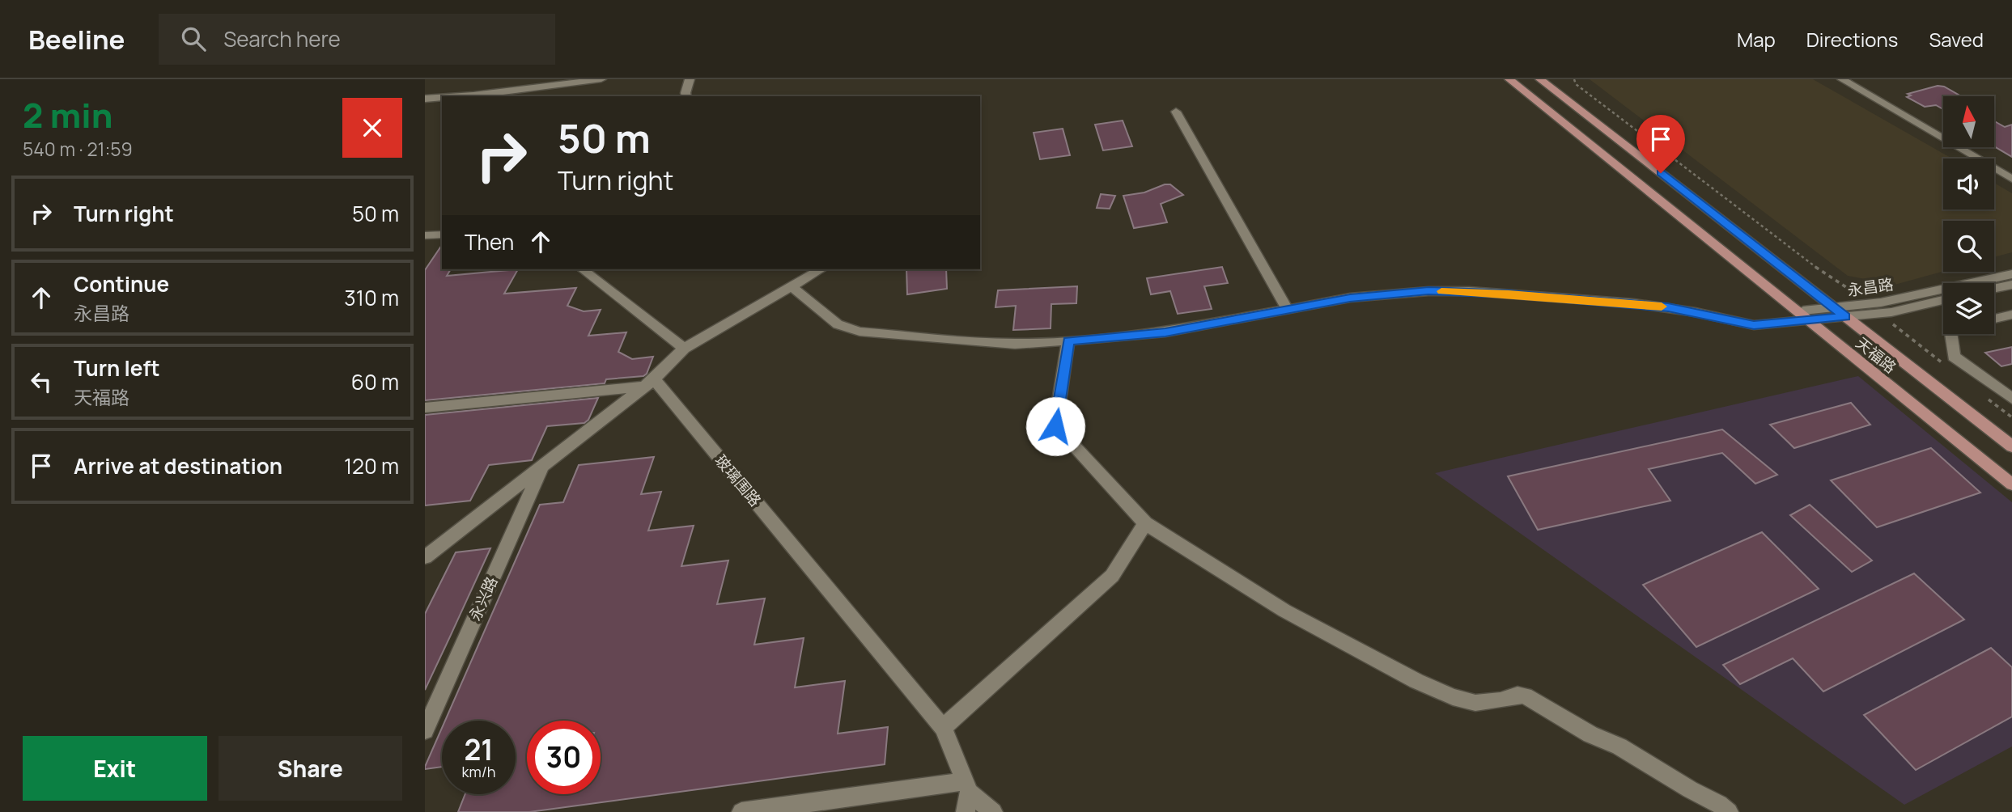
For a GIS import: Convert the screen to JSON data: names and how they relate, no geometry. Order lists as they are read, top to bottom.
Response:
{
  "streets": {
    "main road": ["天福路"],
    "street": ["永昌路", "玻璃围路", "永兴路"]
  },
  "crossings": [
    ["永昌路", "天福路"]
  ],
  "north": "top",
  "page": {
    "header": "Beeline",
    "search": "Search here",
    "nav": ["Map", "Directions", "Saved"],
    "heading": ["2 min", "540 m · 21:59"],
    "turn": ["50 m", "Turn right"],
    "list": [
      {
        "name": "Turn right",
        "value": "50 m"
      },
      {
        "name": "Continue",
        "note": "永昌路",
        "value": "310 m"
      },
      {
        "name": "Turn left",
        "note": "天福路",
        "value": "60 m"
      },
      {
        "name": "Arrive at destination",
        "value": "120 m"
      }
    ],
    "then": "Then",
    "speed": "21 km/h",
    "limit": "30",
    "buttons": ["Exit", "Share"]
  }
}
